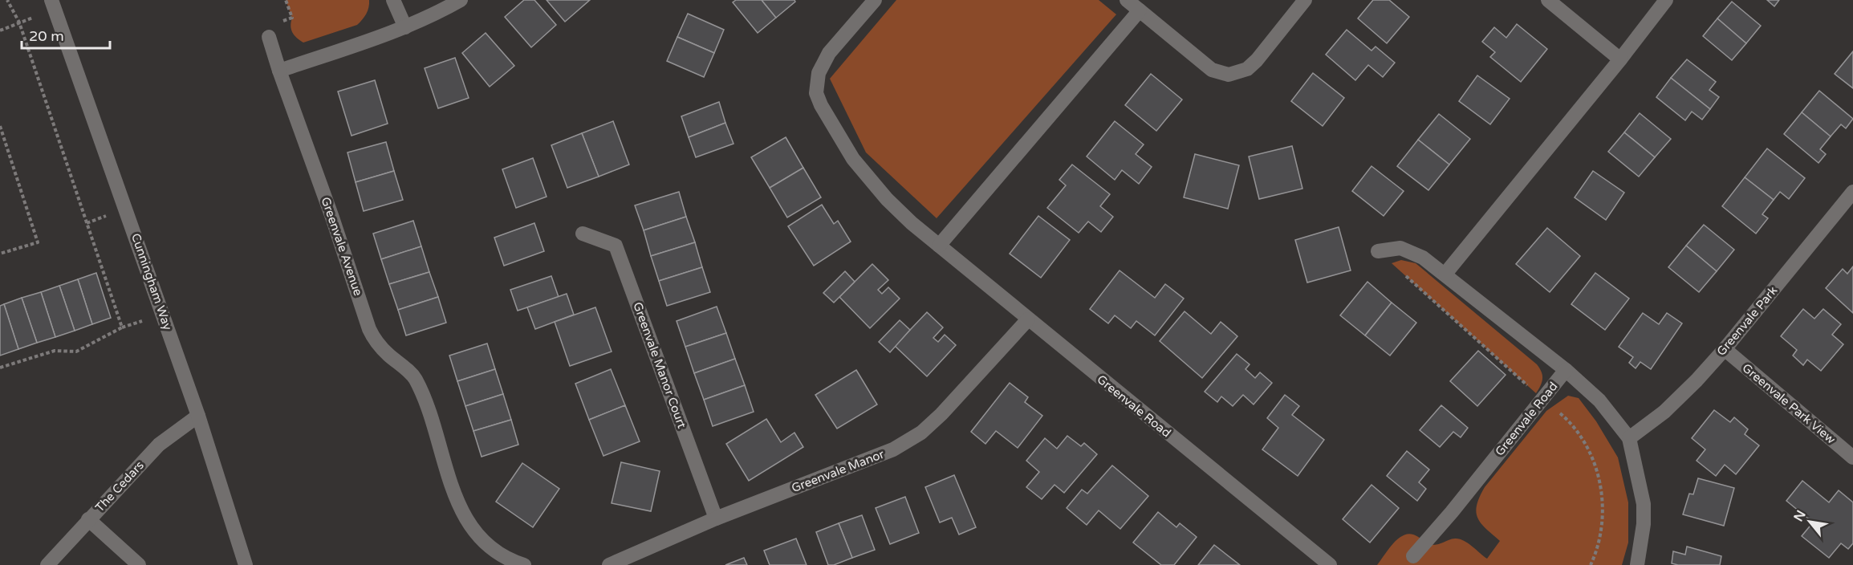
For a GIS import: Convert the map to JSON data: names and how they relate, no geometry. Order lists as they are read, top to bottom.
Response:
{
  "streets": {
    "street": [
      "Greenvale Avenue",
      "Cunningham Way",
      "Greenvale Park",
      "Greenvale Manor Court",
      "Greenvale Park View",
      "Greenvale Road",
      "Greenvale Manor",
      "The Cedars"
    ]
  },
  "crossings": [
    ["Cunningham Way", "The Cedars"],
    ["Greenvale Park", "Greenvale Park View"],
    ["Greenvale Park", "Greenvale Road"],
    ["Greenvale Manor Court", "Greenvale Manor"],
    ["Greenvale Road", "Greenvale Manor"]
  ],
  "scale_bar": "20 m",
  "north": "top left"
}
